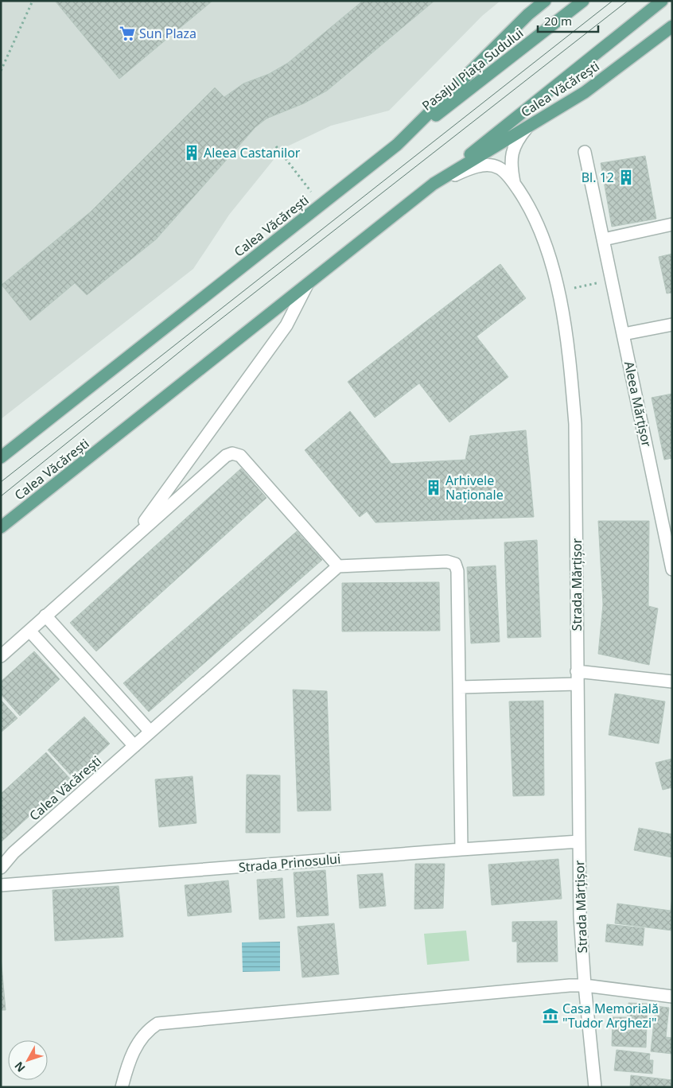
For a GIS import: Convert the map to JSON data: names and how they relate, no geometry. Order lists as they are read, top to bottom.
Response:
{
  "streets": {
    "main road": ["Pasajul Piața Sudului", "Calea Văcărești"],
    "street": ["Aleea Mărțișor", "Strada Mărțișor", "Strada Prinosului"]
  },
  "crossings": [
    ["Pasajul Piața Sudului", "Calea Văcărești"],
    ["Calea Văcărești", "Strada Mărțișor"],
    ["Strada Mărțișor", "Strada Prinosului"]
  ],
  "places": {
    "supermarket": ["Sun Plaza"],
    "building": ["Aleea Castanilor", "Bl. 12", "Arhivele Naționale"],
    "museum": ["Casa Memorială \"Tudor Arghezi\""]
  },
  "scale_bar": "20 m",
  "north": "bottom left"
}
